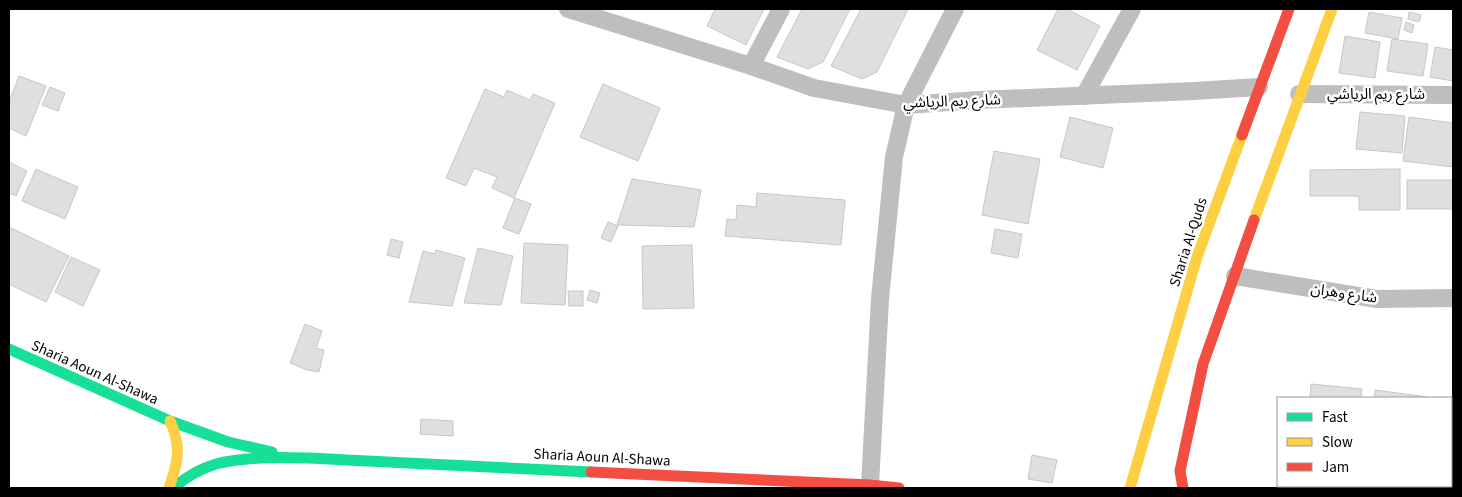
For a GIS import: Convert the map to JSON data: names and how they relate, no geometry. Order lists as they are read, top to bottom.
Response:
{
  "streets": {
    "main road": ["Sharia Al-Quds", "Sharia Aoun Al-Shawa"],
    "street": ["شارع ريم الرياشي", "شارع وهران"]
  },
  "crossings": [
    ["شارع ريم الرياشي", "Sharia Al-Quds"]
  ],
  "legend": ["Fast", "Slow", "Jam"]
}
